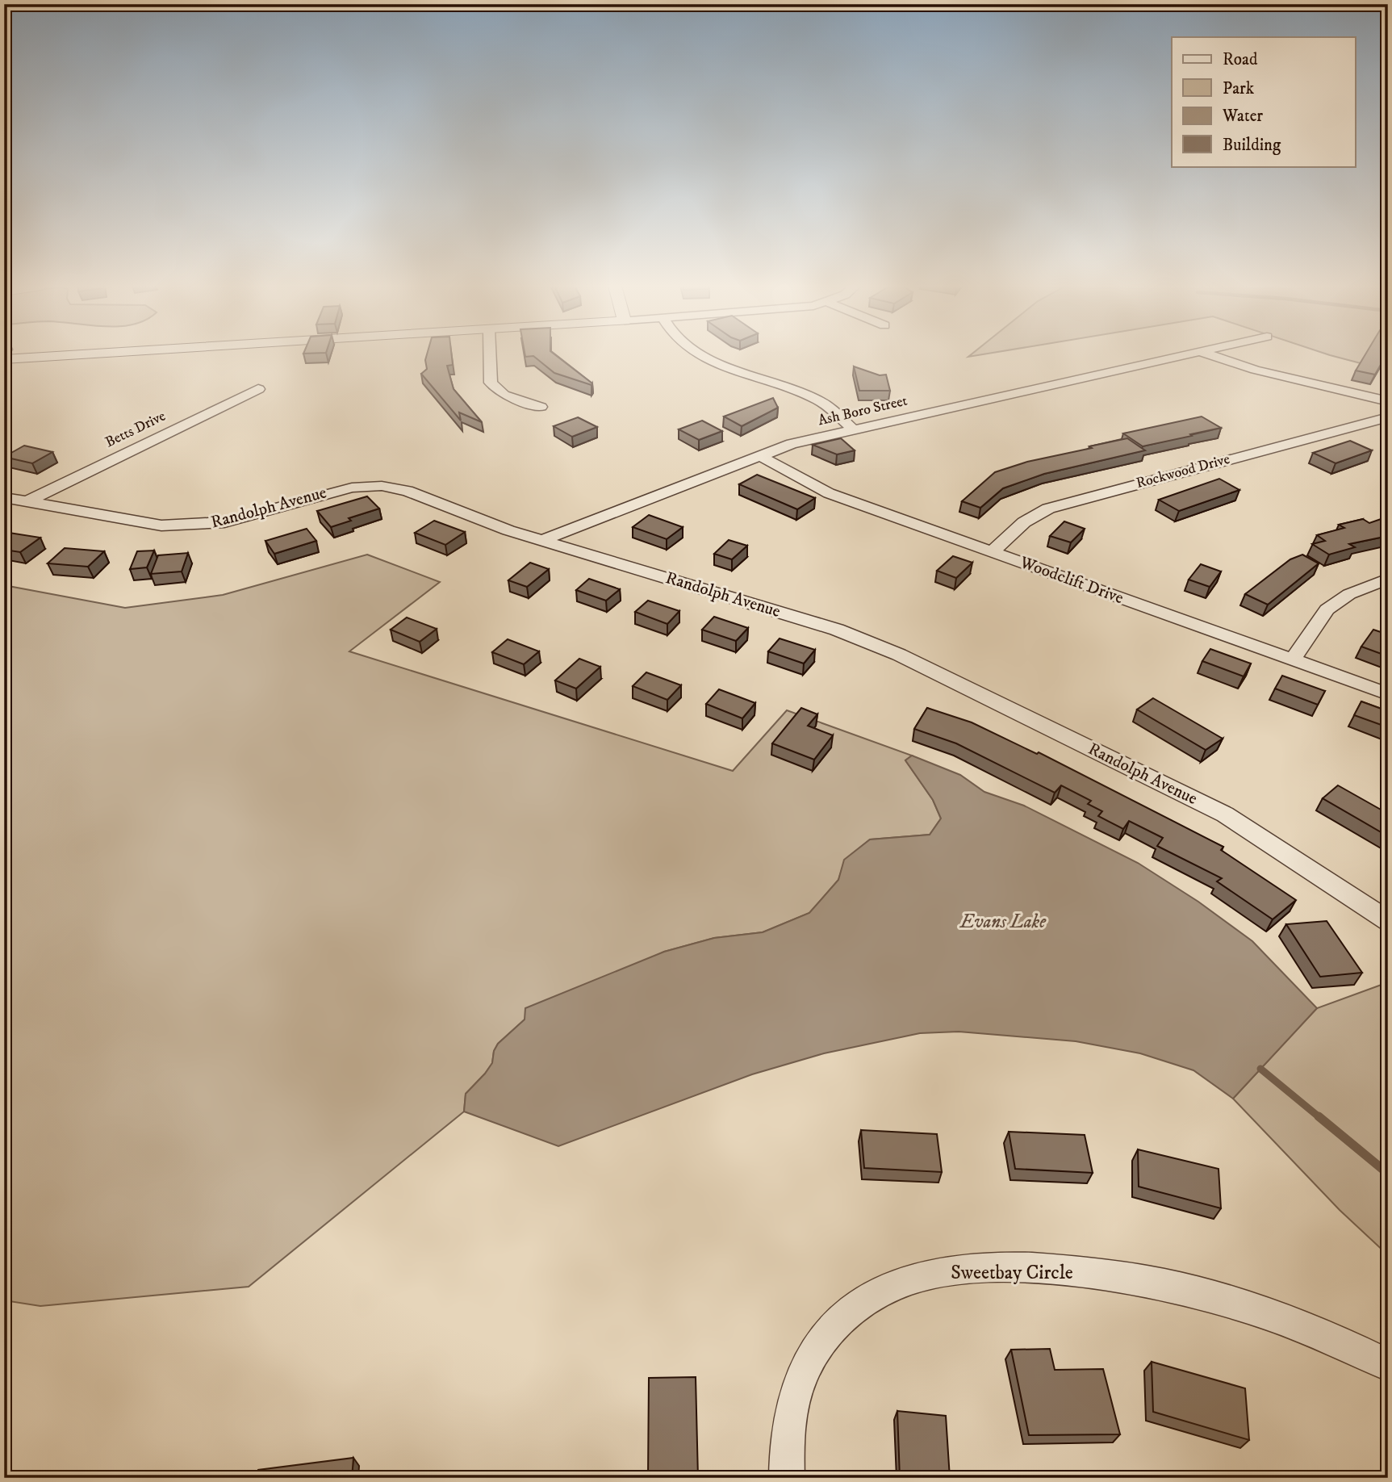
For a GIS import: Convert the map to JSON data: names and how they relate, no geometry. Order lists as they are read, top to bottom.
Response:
{
  "streets": {
    "street": [
      "Ash Boro Street",
      "Betts Drive",
      "Rockwood Drive",
      "Randolph Avenue",
      "Woodclift Drive",
      "Sweetbay Circle"
    ]
  },
  "crossings": [
    ["Ash Boro Street", "Randolph Avenue"],
    ["Ash Boro Street", "Woodclift Drive"],
    ["Betts Drive", "Randolph Avenue"],
    ["Rockwood Drive", "Woodclift Drive"]
  ],
  "water": ["Evans Lake"],
  "legend": [
    "Road",
    "Park",
    "Water",
    "Building"
  ]
}
